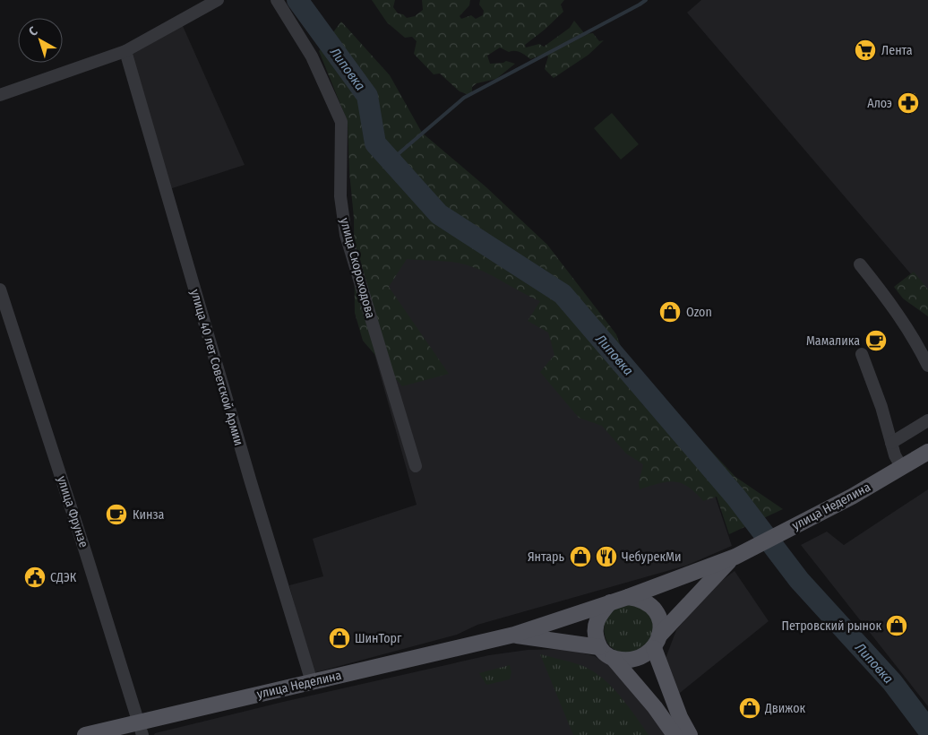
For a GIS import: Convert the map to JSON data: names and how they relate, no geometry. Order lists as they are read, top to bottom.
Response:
{
  "streets": {
    "main road": ["улица Неделина"],
    "street": ["улица Скороходова", "улица 40 лет Советской Армии", "улица Фрунзе"]
  },
  "crossings": [
    ["улица 40 лет Советской Армии", "улица Неделина"],
    ["улица Неделина", "улица Фрунзе"]
  ],
  "water": ["Липовка"],
  "places": {
    "supermarket": ["Лента"],
    "pharmacy": ["Алоэ"],
    "shop": [
      "Ozon",
      "Янтарь",
      "Петровский рынок",
      "ШинТорг",
      "Движок"
    ],
    "cafe": ["Мамалика", "Кинза"],
    "restaurant": ["ЧебурекМи"],
    "public building": ["СДЭК"]
  },
  "north": "top left"
}
